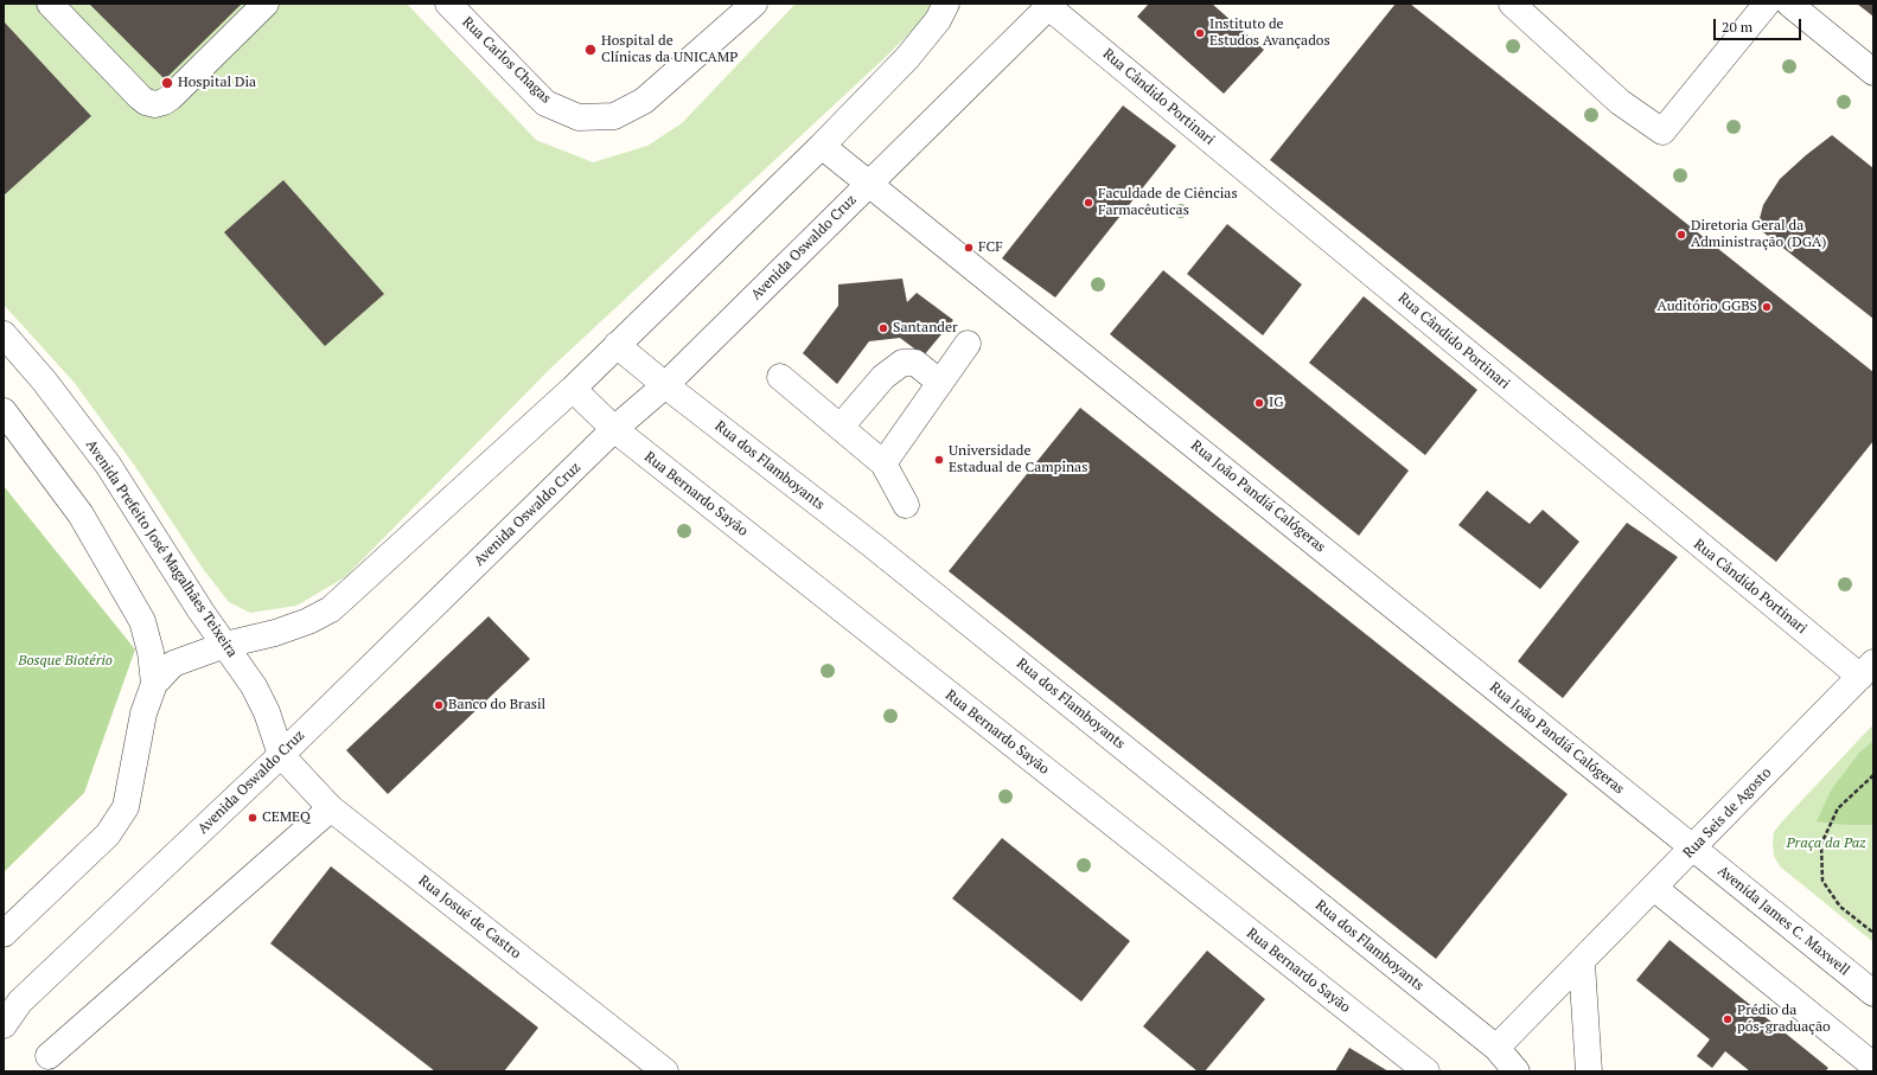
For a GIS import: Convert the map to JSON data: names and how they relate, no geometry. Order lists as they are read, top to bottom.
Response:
{
  "streets": {
    "street": [
      "Rua Carlos Chagas",
      "Rua Cândido Portinari",
      "Avenida Oswaldo Cruz",
      "Rua dos Flamboyants",
      "Rua Bernardo Sayão",
      "Rua João Pandiá Calógeras",
      "Avenida Prefeito José Magalhães Teixeira",
      "Rua Seis de Agosto",
      "Rua Josué de Castro",
      "Avenida James C. Maxwell"
    ]
  },
  "crossings": [
    ["Rua Cândido Portinari", "Avenida Oswaldo Cruz"],
    ["Rua Cândido Portinari", "Rua Seis de Agosto"],
    ["Avenida Oswaldo Cruz", "Rua dos Flamboyants"],
    ["Avenida Oswaldo Cruz", "Rua Bernardo Sayão"],
    ["Avenida Oswaldo Cruz", "Rua João Pandiá Calógeras"],
    ["Avenida Oswaldo Cruz", "Avenida Prefeito José Magalhães Teixeira"],
    ["Avenida Oswaldo Cruz", "Rua Josué de Castro"],
    ["Rua dos Flamboyants", "Rua Seis de Agosto"],
    ["Rua João Pandiá Calógeras", "Rua Seis de Agosto"],
    ["Rua João Pandiá Calógeras", "Avenida James C. Maxwell"],
    ["Avenida Prefeito José Magalhães Teixeira", "Rua Josué de Castro"],
    ["Rua Seis de Agosto", "Avenida James C. Maxwell"]
  ],
  "parks": ["Bosque Biotério", "Praça da Paz"],
  "places": [
    "Instituto de Estudos Avançados",
    "Hospital de Clínicas da UNICAMP",
    "Hospital Dia",
    "Faculdade de Ciências Farmacêuticas",
    "Diretoria Geral da Administração (DGA)",
    "FCF",
    "Auditório GGBS",
    "Santander",
    "IG",
    "Universidade Estadual de Campinas",
    "Banco do Brasil",
    "CEMEQ",
    "Prédio da pós-graduação"
  ],
  "scale_bar": "20 m"
}
